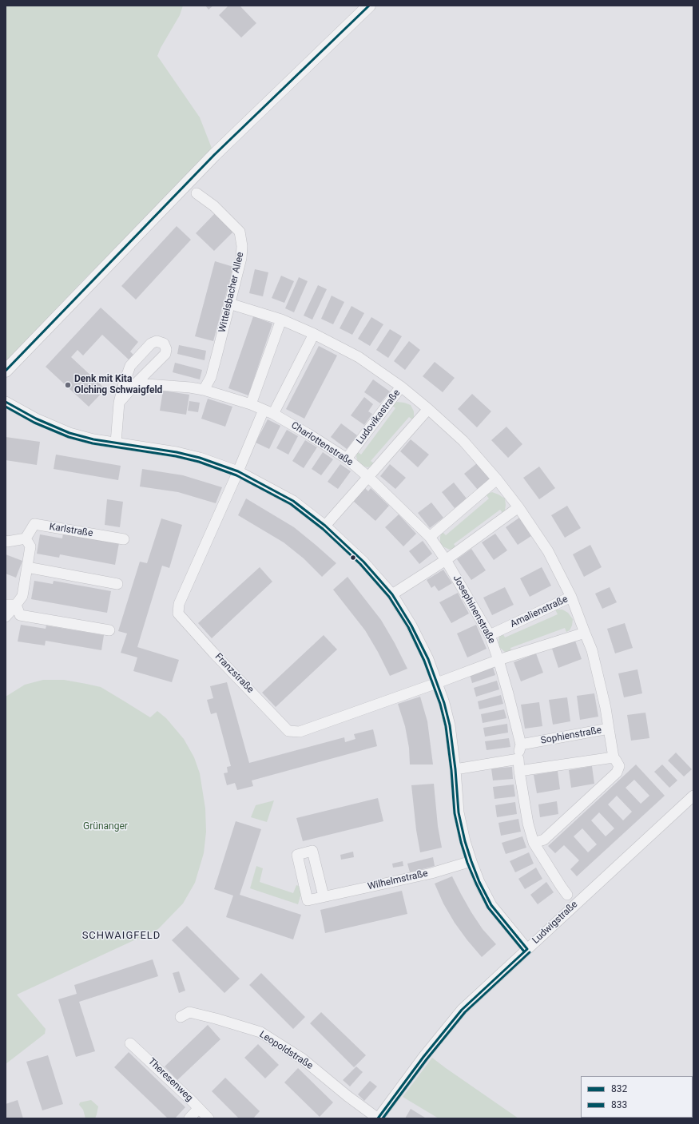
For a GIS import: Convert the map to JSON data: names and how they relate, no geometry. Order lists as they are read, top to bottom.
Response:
{
  "streets": {
    "street": [
      "Wittelsbacher Allee",
      "Ludovikastraße",
      "Charlottenstraße",
      "Karlstraße",
      "Josephinenstraße",
      "Amalienstraße",
      "Franzstraße",
      "Sophienstraße",
      "Wilhelmstraße",
      "Ludwigstraße",
      "Leopoldstraße",
      "Theresenweg"
    ]
  },
  "crossings": [
    ["Wittelsbacher Allee", "Charlottenstraße"],
    ["Ludovikastraße", "Charlottenstraße"],
    ["Josephinenstraße", "Amalienstraße"],
    ["Amalienstraße", "Sophienstraße"],
    ["Ludwigstraße", "Leopoldstraße"]
  ],
  "districts": ["SCHWAIGFELD"],
  "parks": ["Grünanger"],
  "places": ["Denk mit Kita Olching Schwaigfeld"],
  "lines": ["transit line 832", "transit line 833"],
  "legend": ["832", "833"]
}
